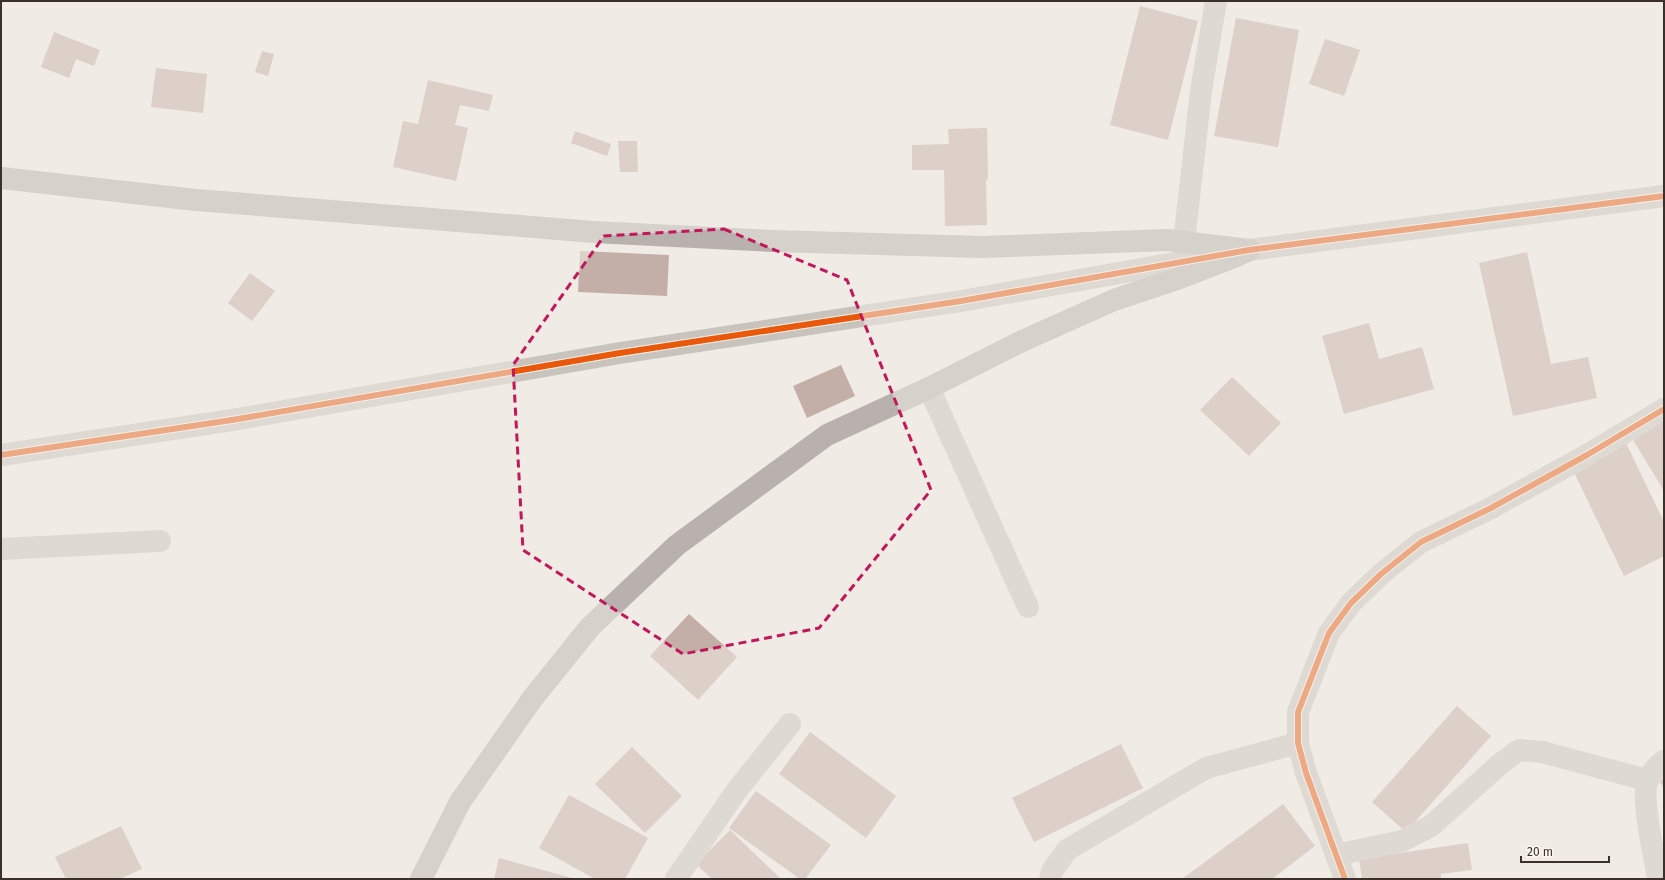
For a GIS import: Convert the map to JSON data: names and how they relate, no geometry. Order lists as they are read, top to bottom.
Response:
{
  "scale_bar": "20 m"
}
